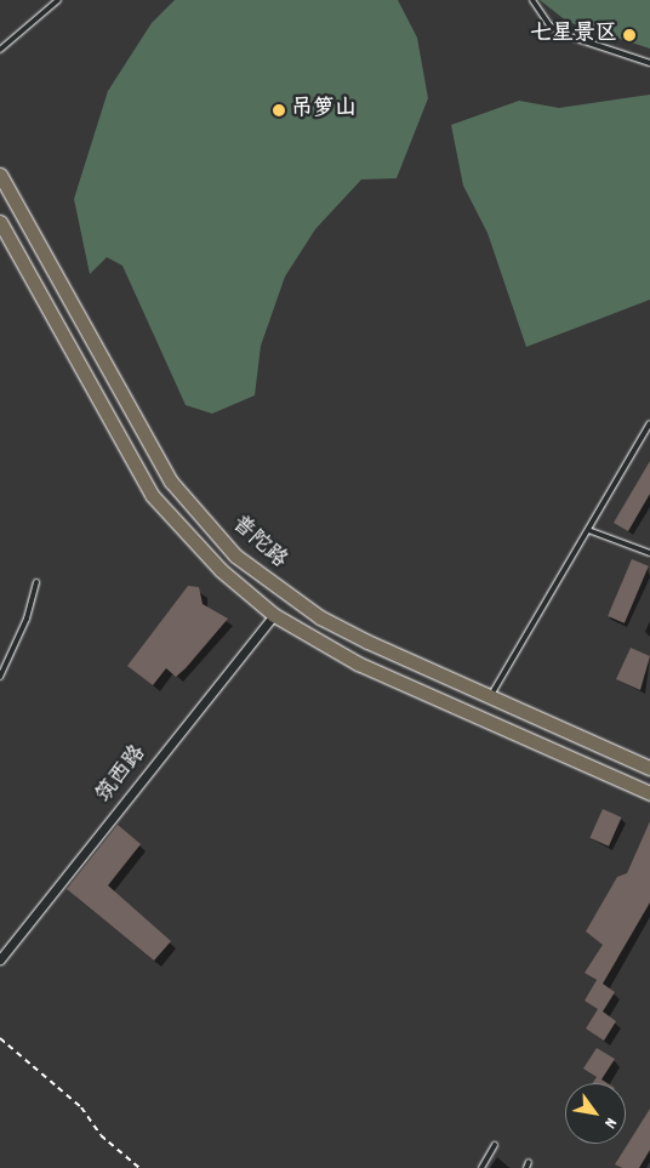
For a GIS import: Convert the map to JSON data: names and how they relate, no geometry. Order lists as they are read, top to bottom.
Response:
{
  "streets": {
    "main road": ["普陀路"],
    "street": ["筑西路"]
  },
  "crossings": [
    ["普陀路", "筑西路"]
  ],
  "places": ["七星景区", "吊箩山"],
  "north": "bottom right"
}
